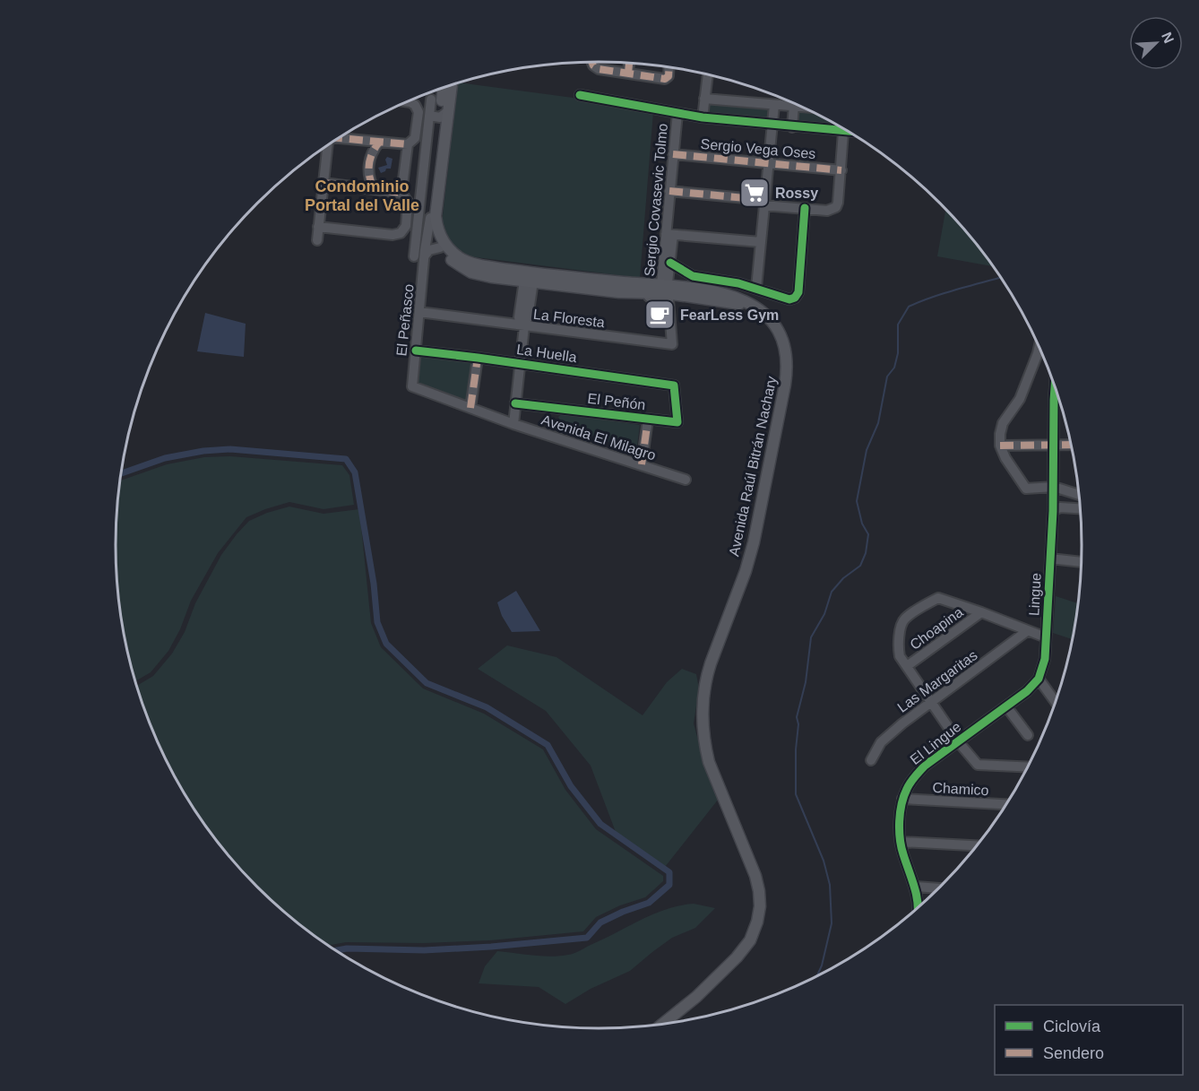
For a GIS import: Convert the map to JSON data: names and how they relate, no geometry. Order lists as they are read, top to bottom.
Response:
{
  "streets": {
    "main road": ["Avenida Raúl Bitrán Nachary"],
    "street": [
      "Sergio Vega Oses",
      "Sergio Covasevic Tolmo",
      "La Floresta",
      "El Peñasco",
      "La Huella",
      "El Peñón",
      "Avenida El Milagro",
      "Lingue",
      "Choapina",
      "Las Margaritas",
      "El Lingue",
      "Chamico"
    ]
  },
  "crossings": [
    ["Sergio Vega Oses", "Sergio Covasevic Tolmo"],
    ["Sergio Covasevic Tolmo", "La Floresta"],
    ["Sergio Covasevic Tolmo", "Avenida Raúl Bitrán Nachary"],
    ["La Floresta", "El Peñasco"],
    ["La Floresta", "Avenida Raúl Bitrán Nachary"],
    ["El Peñasco", "La Huella"],
    ["El Peñasco", "Avenida El Milagro"],
    ["El Peñasco", "Avenida Raúl Bitrán Nachary"],
    ["La Huella", "El Peñón"],
    ["Lingue", "El Lingue"],
    ["El Lingue", "Chamico"]
  ],
  "districts": ["Condominio Portal del Valle"],
  "places": {
    "supermarket": ["Rossy"],
    "cafe": ["FearLess Gym"]
  },
  "legend": ["Ciclovía", "Sendero"],
  "north": "top right"
}
